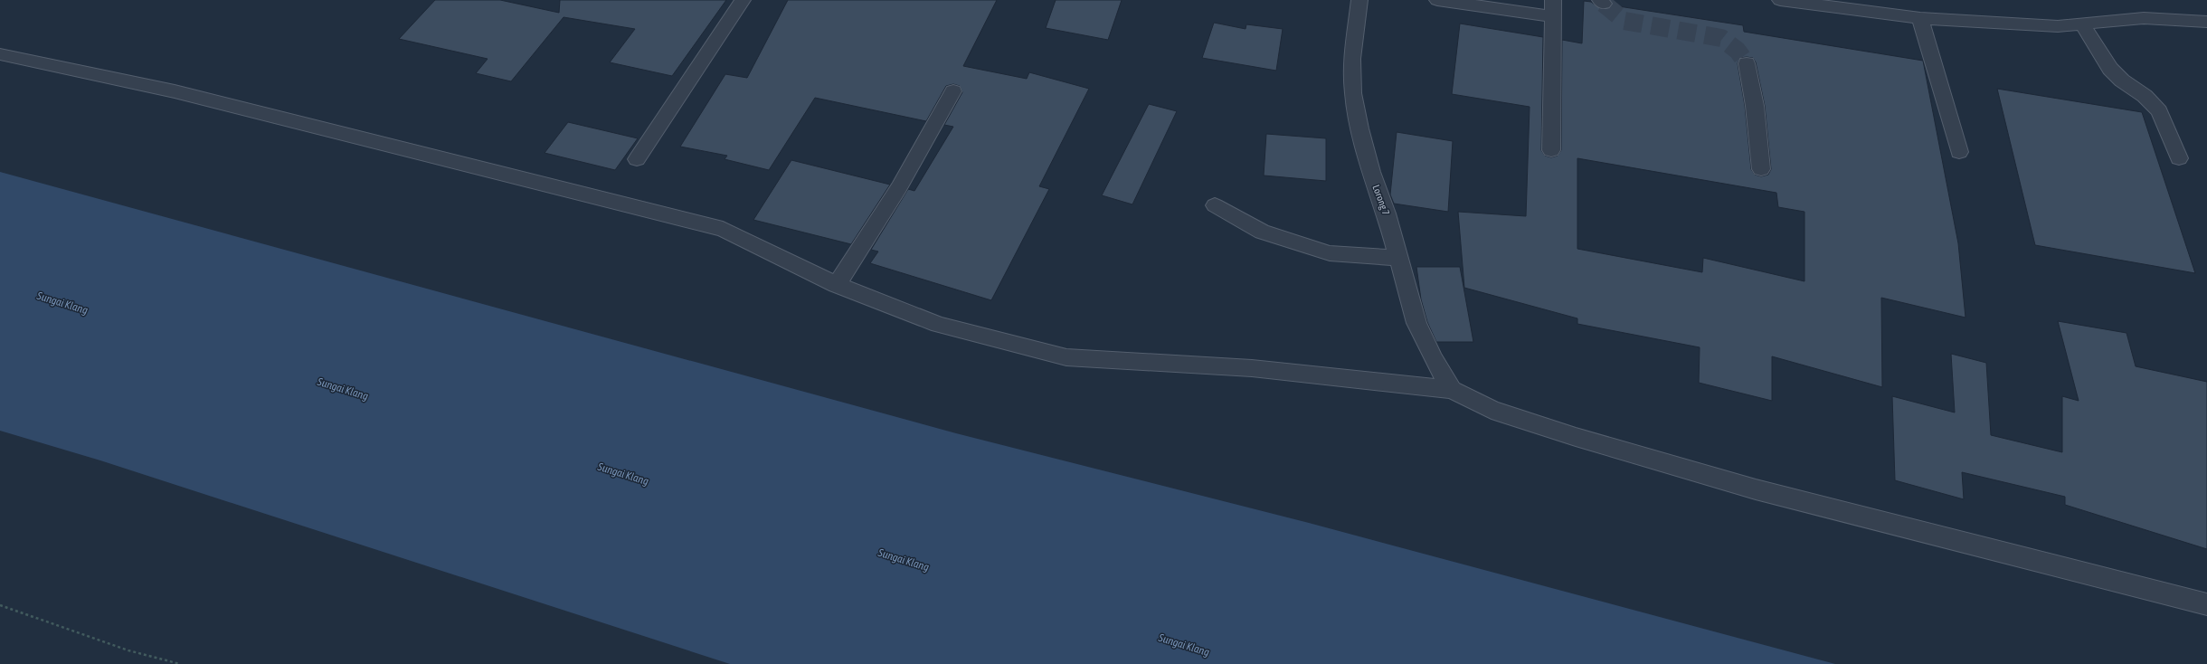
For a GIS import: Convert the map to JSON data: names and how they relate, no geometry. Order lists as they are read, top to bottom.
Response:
{
  "streets": {
    "street": ["Lorong 7"]
  },
  "water": ["Sungai Klang"]
}
